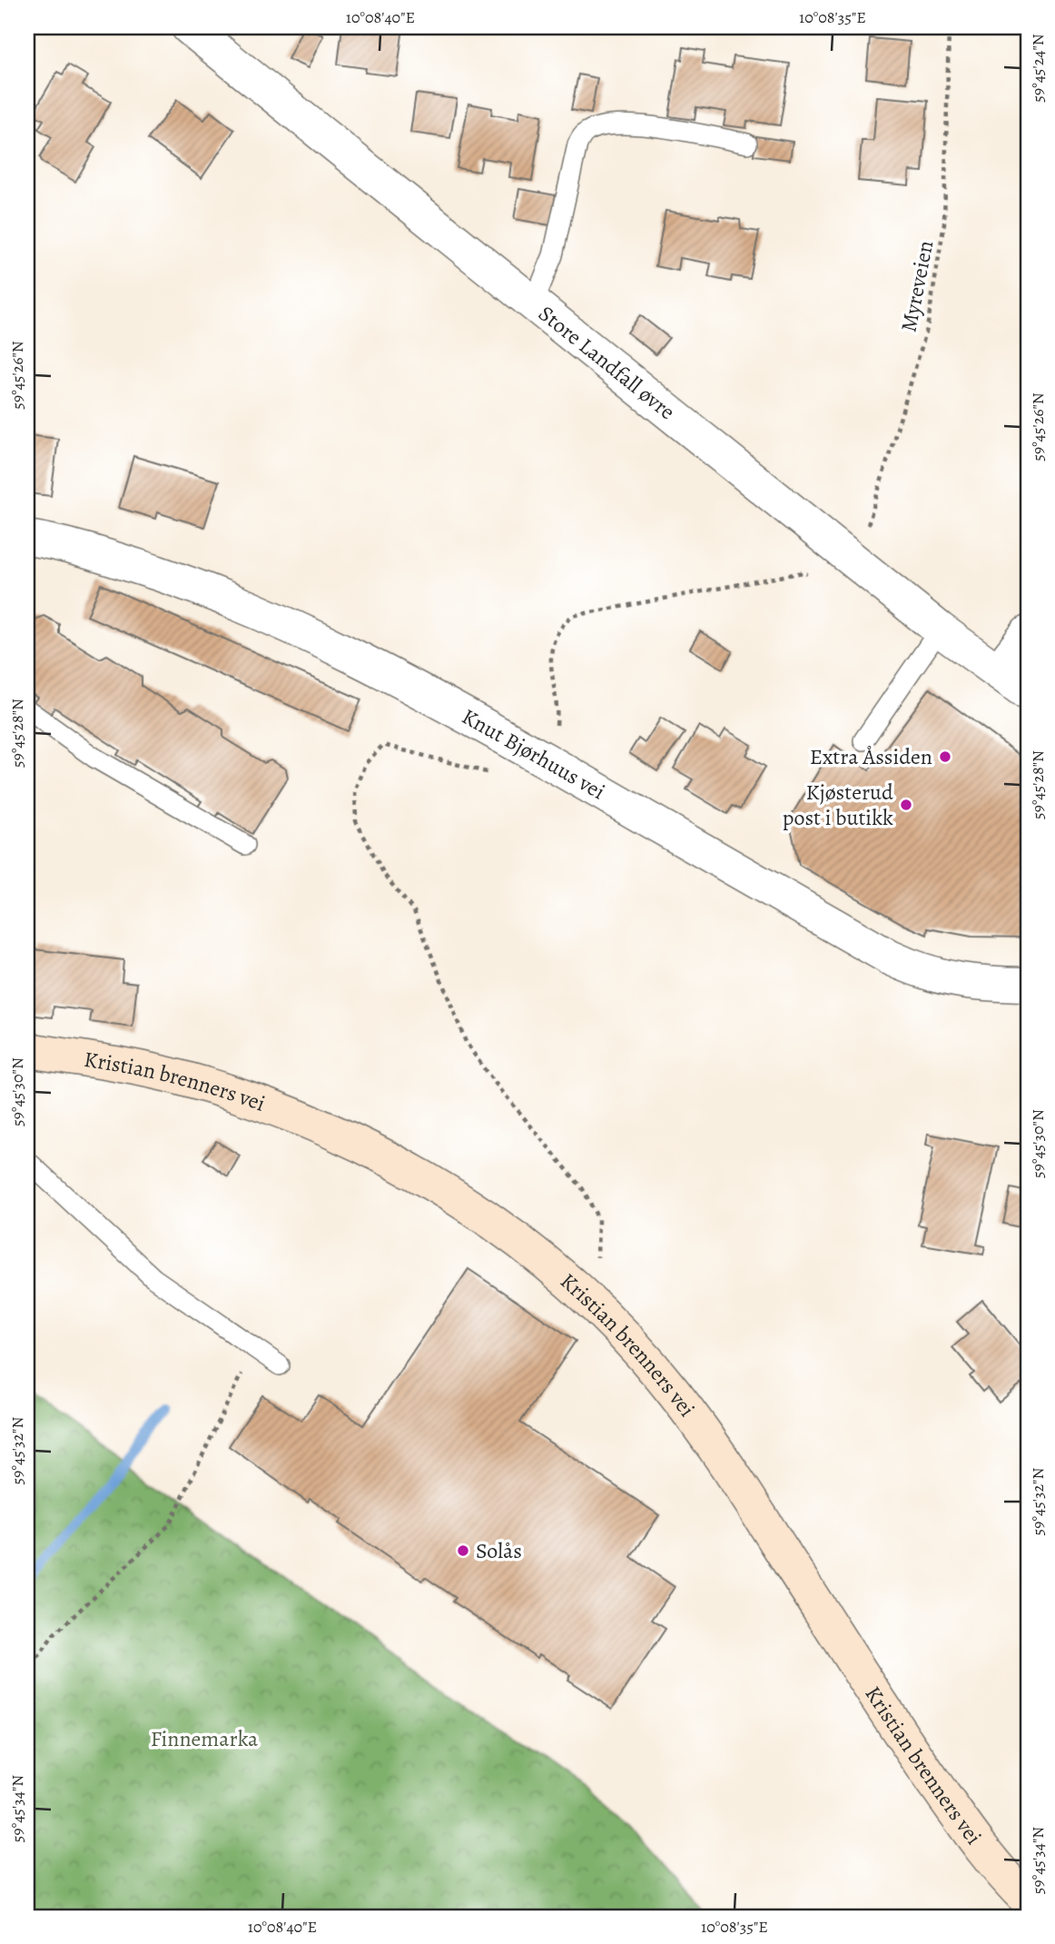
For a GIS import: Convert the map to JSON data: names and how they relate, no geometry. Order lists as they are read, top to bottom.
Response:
{
  "streets": {
    "main road": ["Kristian brenners vei"],
    "street": ["Store Landfall øvre", "Knut Bjørhuus vei"],
    "path": ["Myreveien"]
  },
  "parks": ["Finnemarka"],
  "places": ["Extra Åssiden", "Kjøsterud post i butikk", "Solås"],
  "coordinates": [
    "10°08'40\"E",
    "10°08'35\"E",
    "59°45'24\"N",
    "59°45'26\"N",
    "59°45'28\"N",
    "59°45'30\"N",
    "59°45'32\"N",
    "59°45'34\"N"
  ]
}
